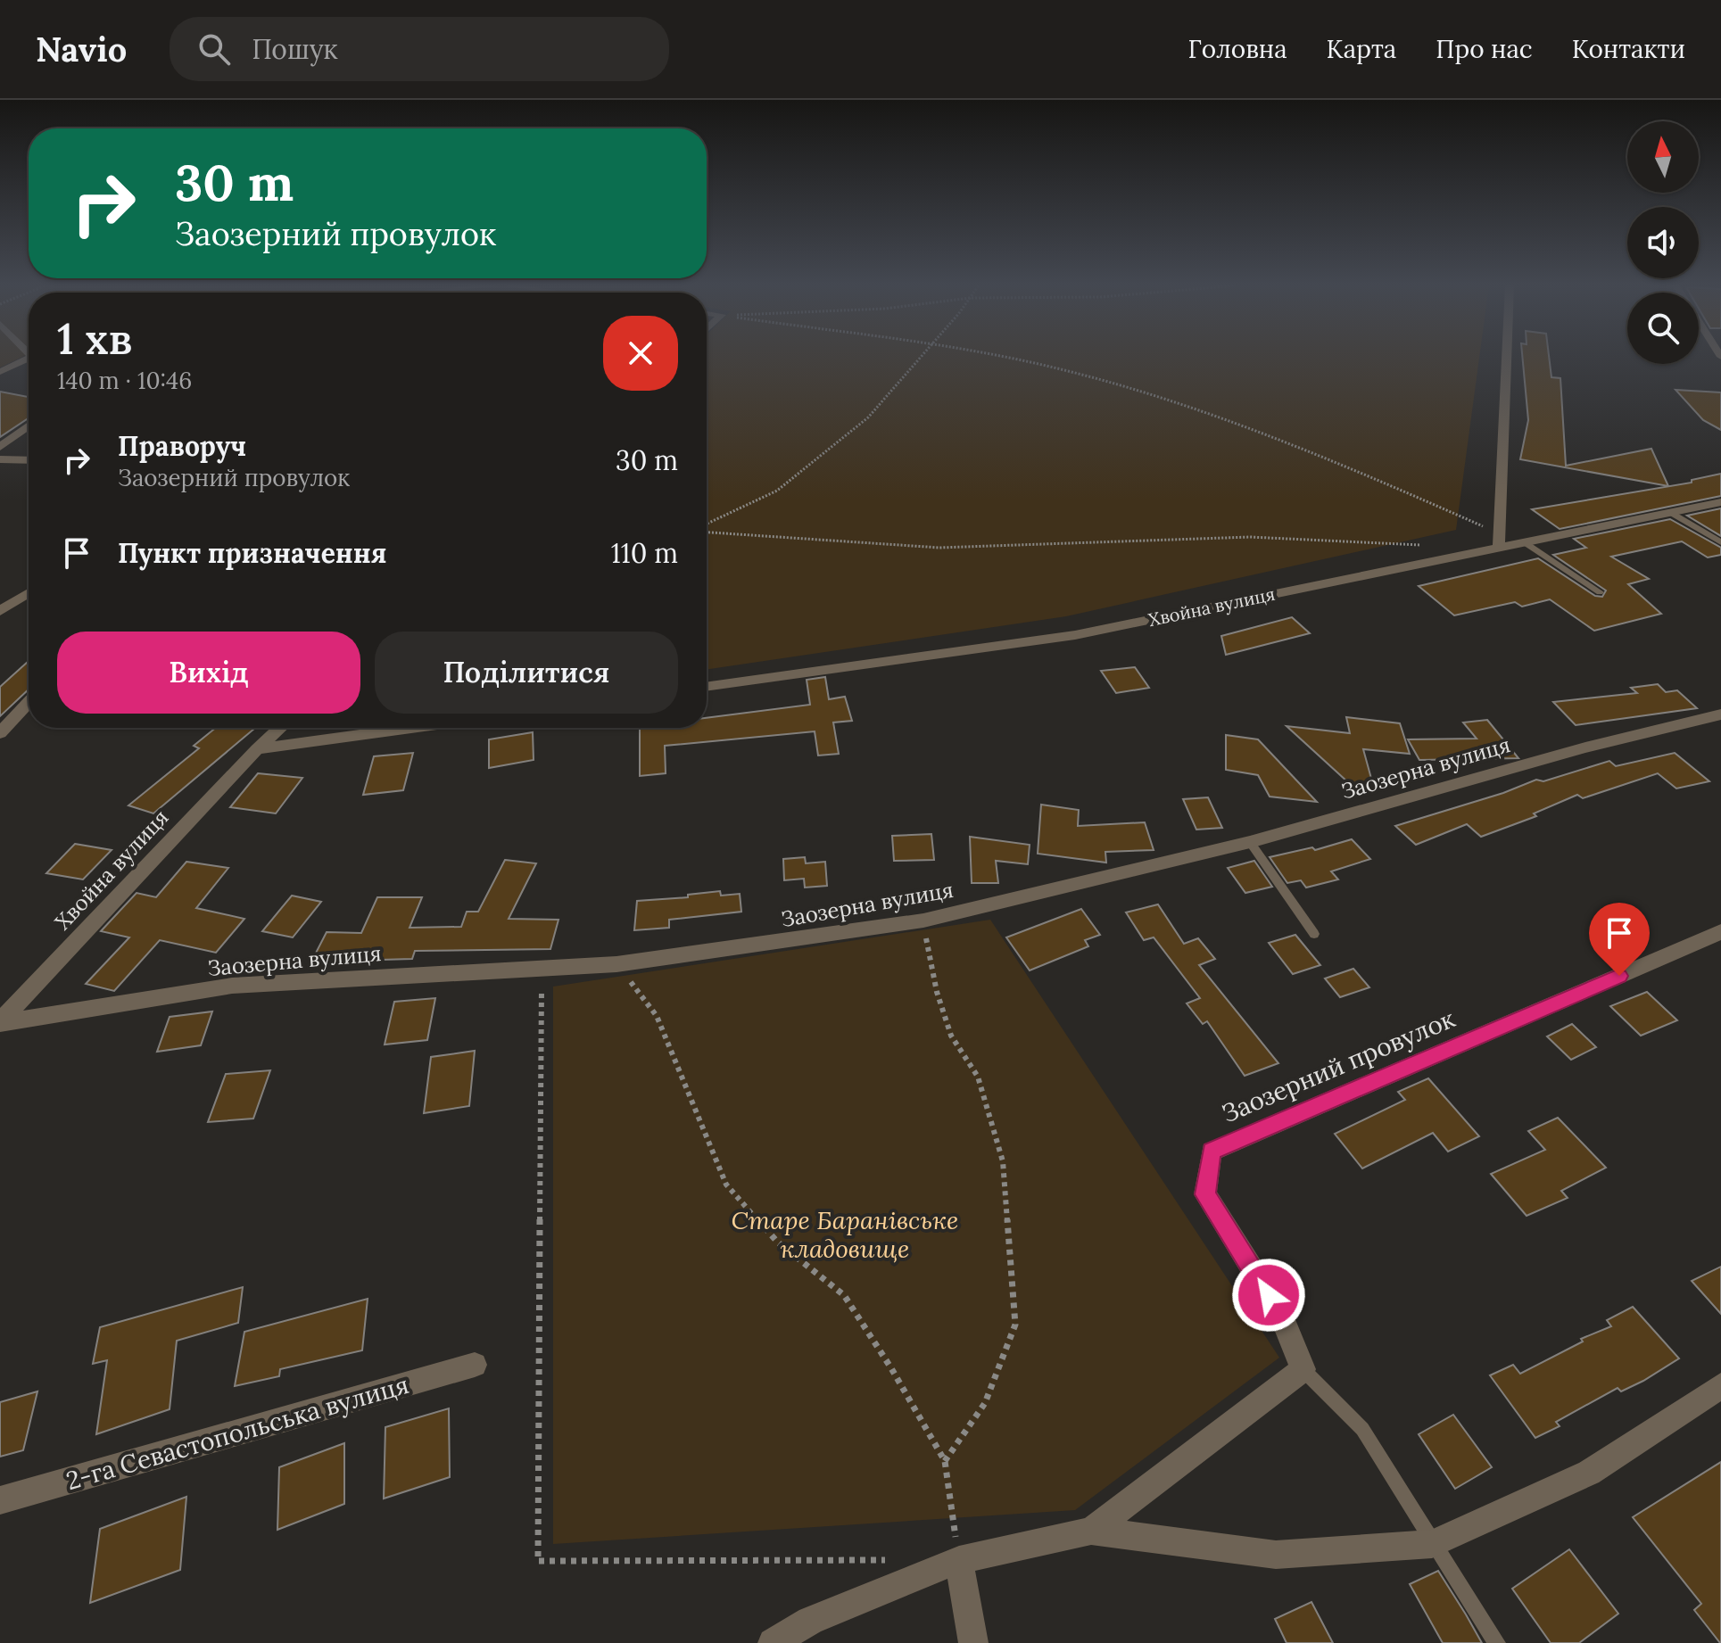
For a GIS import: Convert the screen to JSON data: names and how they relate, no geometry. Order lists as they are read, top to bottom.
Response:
{
  "streets": {
    "street": [
      "Хвойна вулиця",
      "Заозерна вулиця",
      "Заозерний провулок",
      "2-га Севастопольська вулиця"
    ]
  },
  "crossings": [
    ["Хвойна вулиця", "Заозерна вулиця"]
  ],
  "parks": ["Старе Баранівське кладовище"],
  "north": "top",
  "page": {
    "header": "Navio",
    "search": "Пошук",
    "nav": [
      "Головна",
      "Карта",
      "Про нас",
      "Контакти"
    ],
    "turn": ["30 m", "Заозерний провулок"],
    "heading": ["1 хв", "140 m · 10:46"],
    "list": [
      {
        "name": "Праворуч",
        "note": "Заозерний провулок",
        "value": "30 m"
      },
      {
        "name": "Пункт призначення",
        "value": "110 m"
      }
    ],
    "buttons": ["Вихід", "Поділитися"]
  }
}
